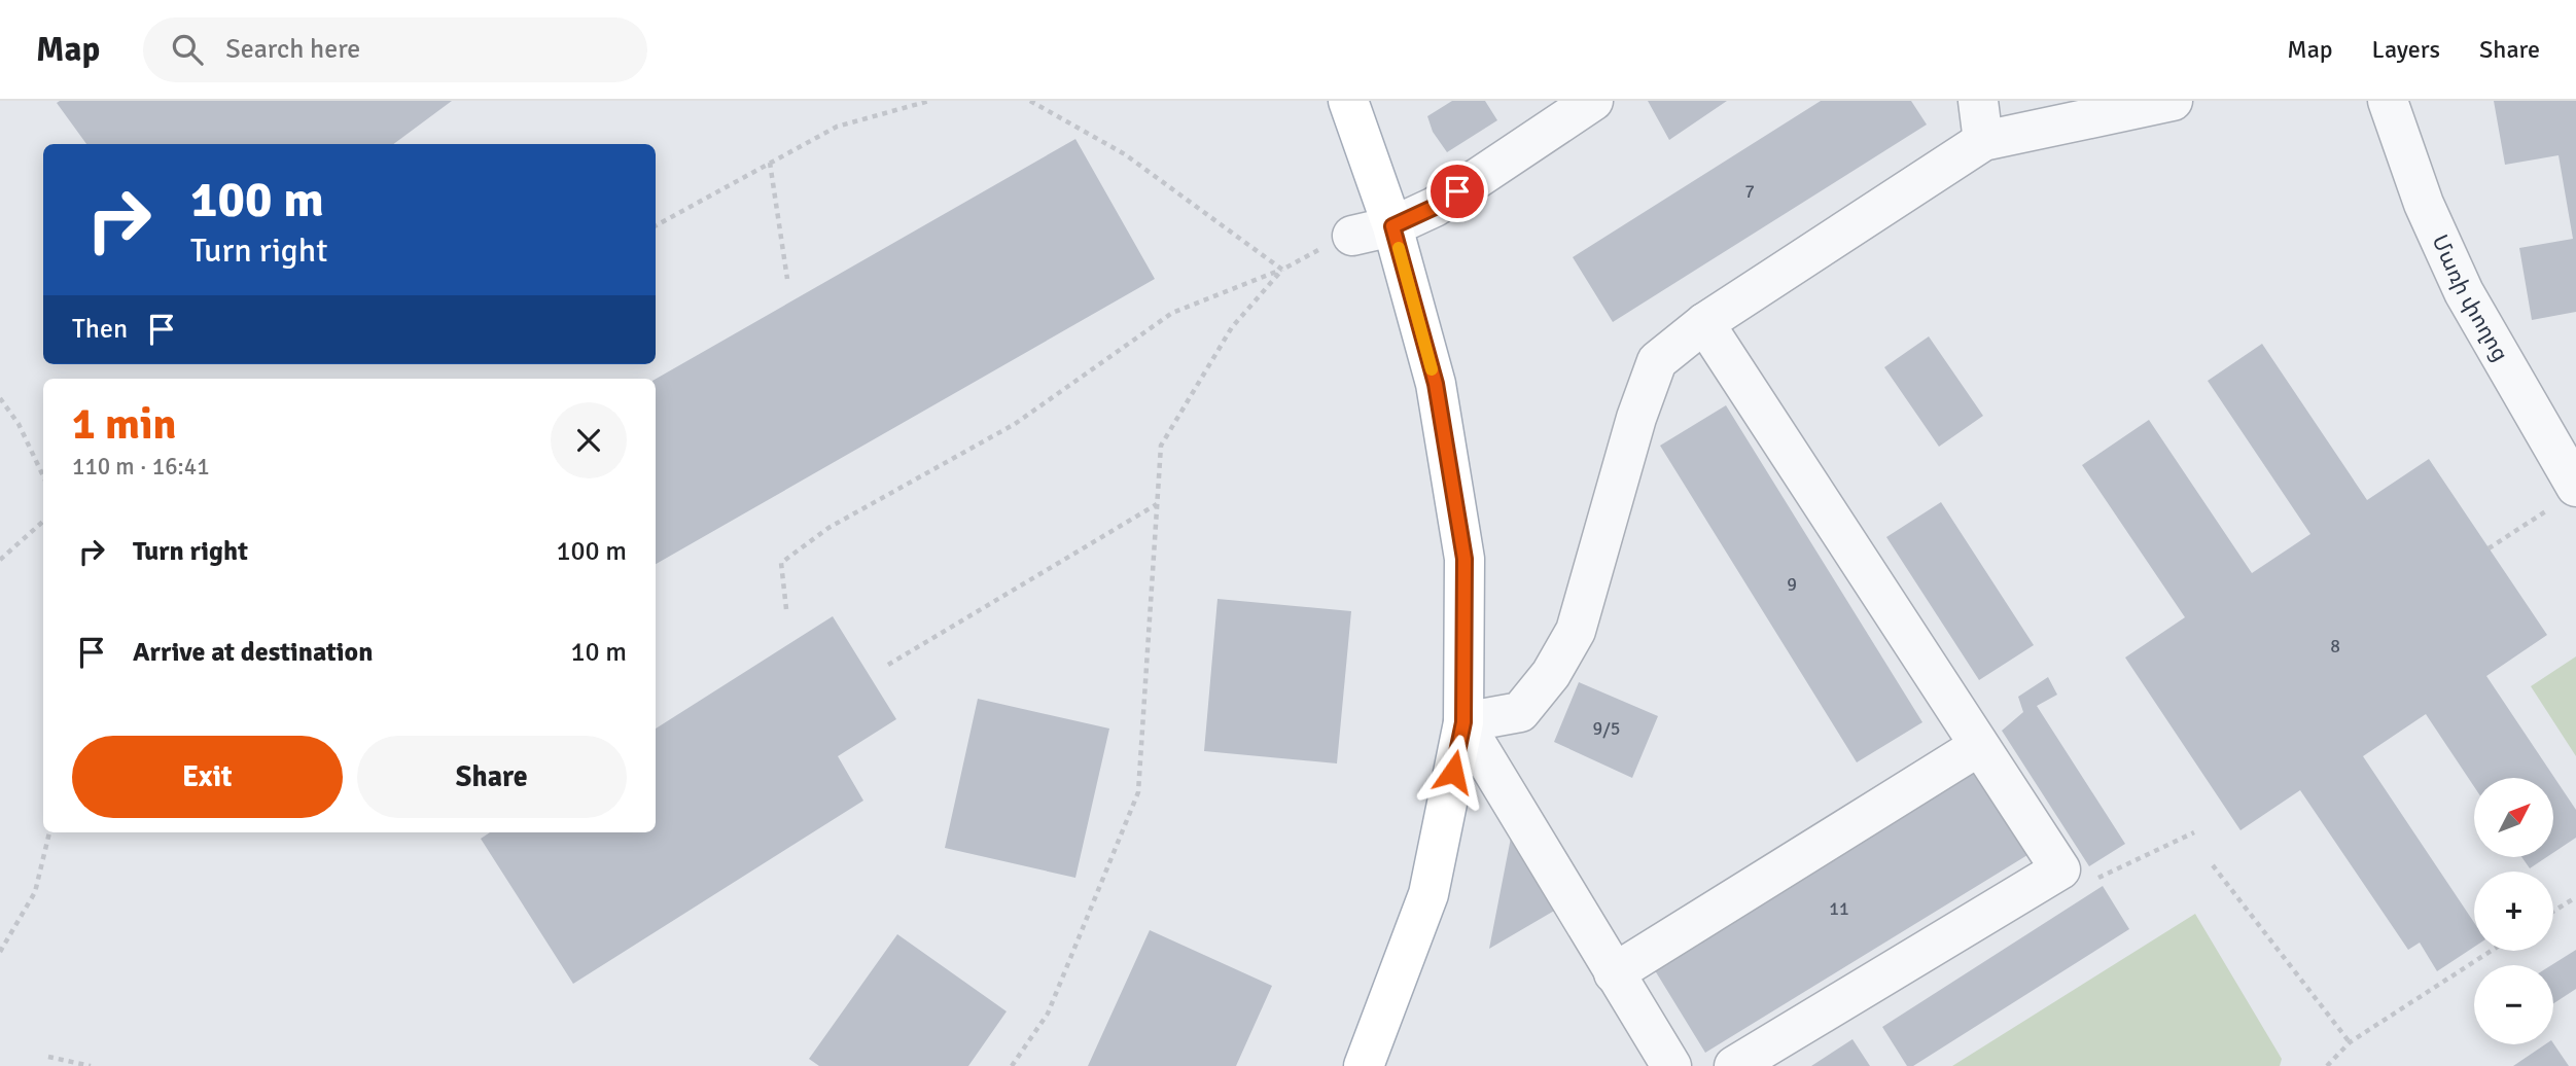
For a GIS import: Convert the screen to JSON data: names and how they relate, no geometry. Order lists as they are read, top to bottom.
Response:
{
  "streets": {
    "street": ["Մառի փողոց"]
  },
  "house_numbers": [
    "7",
    "9",
    "8",
    "9/5",
    "11"
  ],
  "north": "top right",
  "page": {
    "header": "Map",
    "search": "Search here",
    "nav": ["Map", "Layers", "Share"],
    "turn": ["100 m", "Turn right"],
    "then": "Then",
    "heading": ["1 min", "110 m · 16:41"],
    "list": [
      {
        "name": "Turn right",
        "value": "100 m"
      },
      {
        "name": "Arrive at destination",
        "value": "10 m"
      }
    ],
    "buttons": ["Exit", "Share"],
    "map_buttons": ["+", "−"]
  }
}
